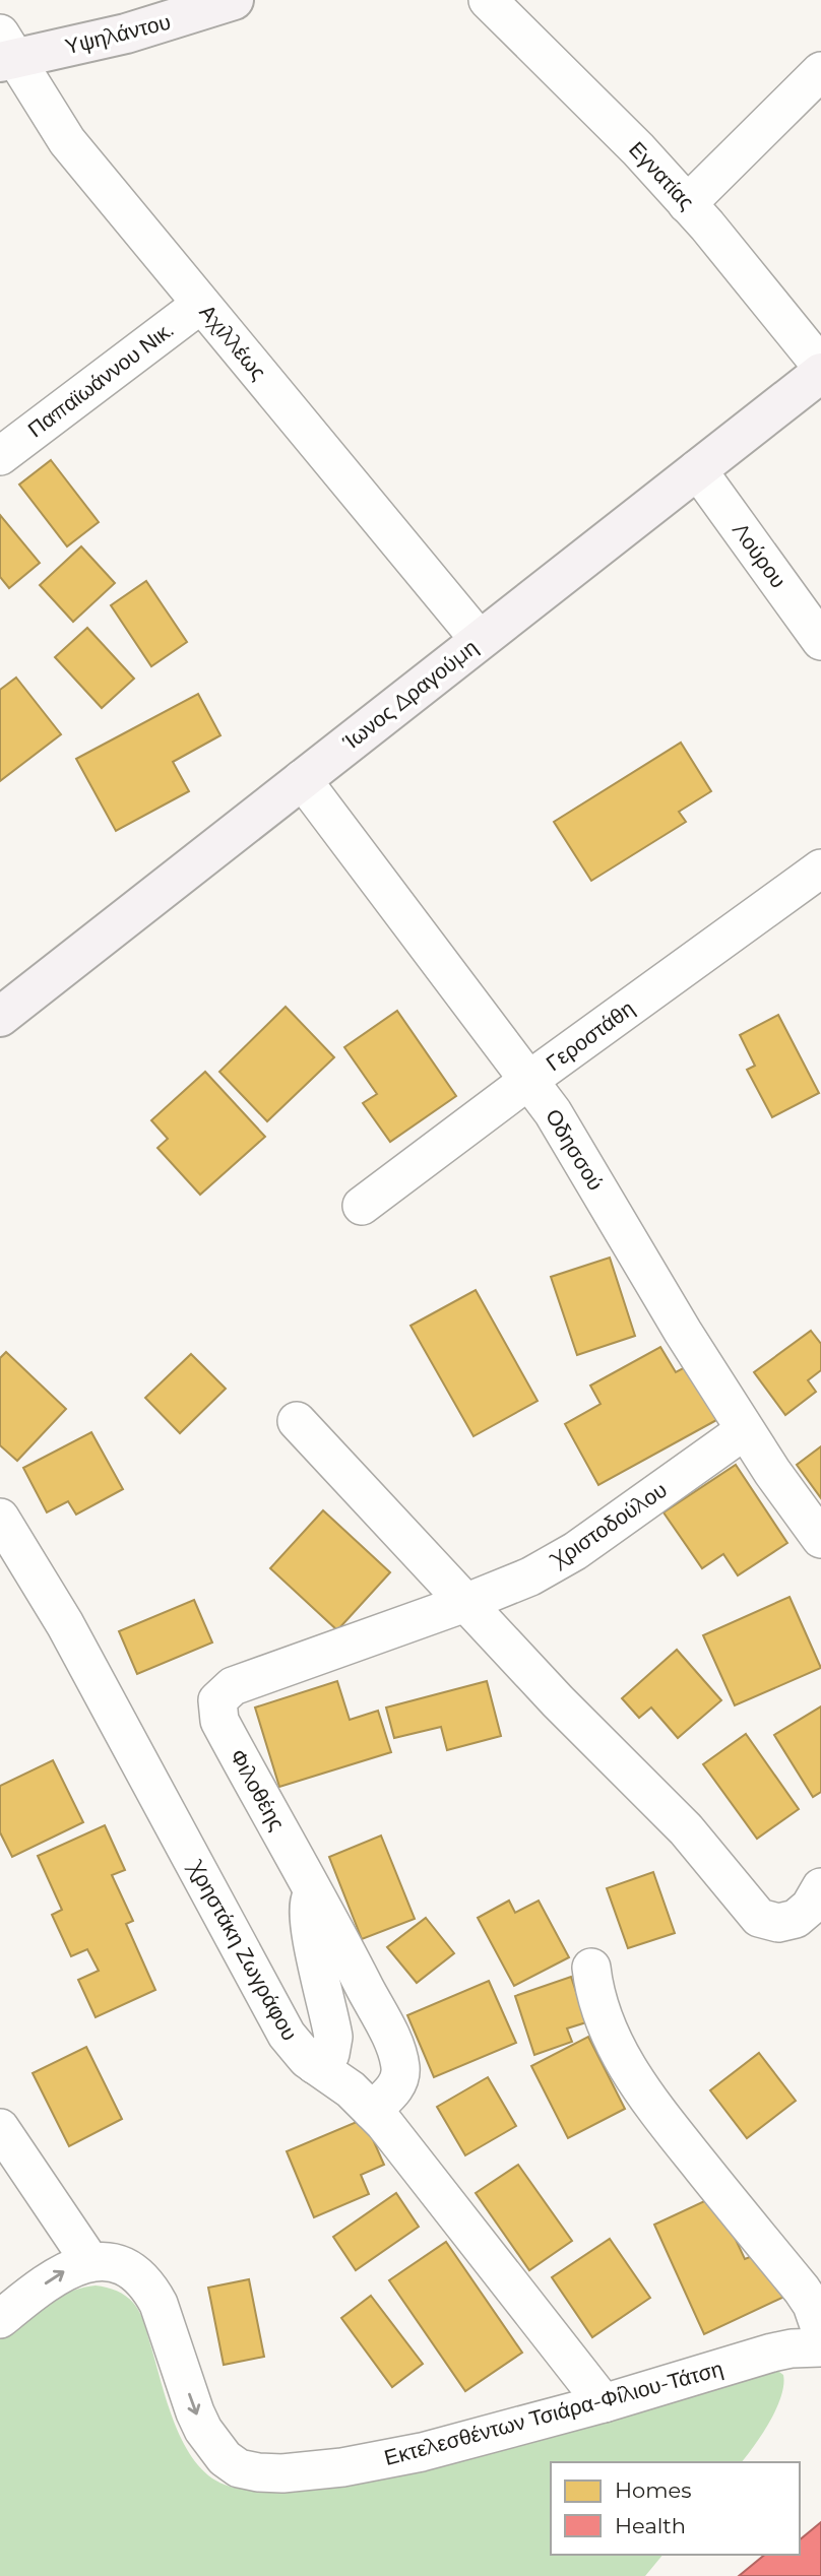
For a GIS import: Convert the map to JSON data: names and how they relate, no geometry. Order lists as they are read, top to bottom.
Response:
{
  "streets": {
    "main road": ["Υψηλάντου", "Ίωνος Δραγούμη"],
    "street": [
      "Εγνατίας",
      "Αχιλλέως",
      "Παπαϊωάννου Νικ.",
      "Λούρου",
      "Γεροστάθη",
      "Οδησσού",
      "Χριστοδούλου",
      "Φιλοθέης",
      "Χρηστάκη Ζωγράφου",
      "Εκτελεσθέντων Τσιάρα-Φίλιου-Τάτση"
    ]
  },
  "crossings": [
    ["Υψηλάντου", "Αχιλλέως"],
    ["Αχιλλέως", "Παπαϊωάννου Νικ."],
    ["Αχιλλέως", "Ίωνος Δραγούμη"],
    ["Λούρου", "Ίωνος Δραγούμη"],
    ["Ίωνος Δραγούμη", "Οδησσού"],
    ["Γεροστάθη", "Οδησσού"],
    ["Οδησσού", "Χριστοδούλου"],
    ["Χριστοδούλου", "Φιλοθέης"],
    ["Φιλοθέης", "Χρηστάκη Ζωγράφου"],
    ["Χρηστάκη Ζωγράφου", "Εκτελεσθέντων Τσιάρα-Φίλιου-Τάτση"]
  ],
  "one_way": ["Εκτελεσθέντων Τσιάρα-Φίλιου-Τάτση"],
  "legend": ["Homes", "Health"]
}
